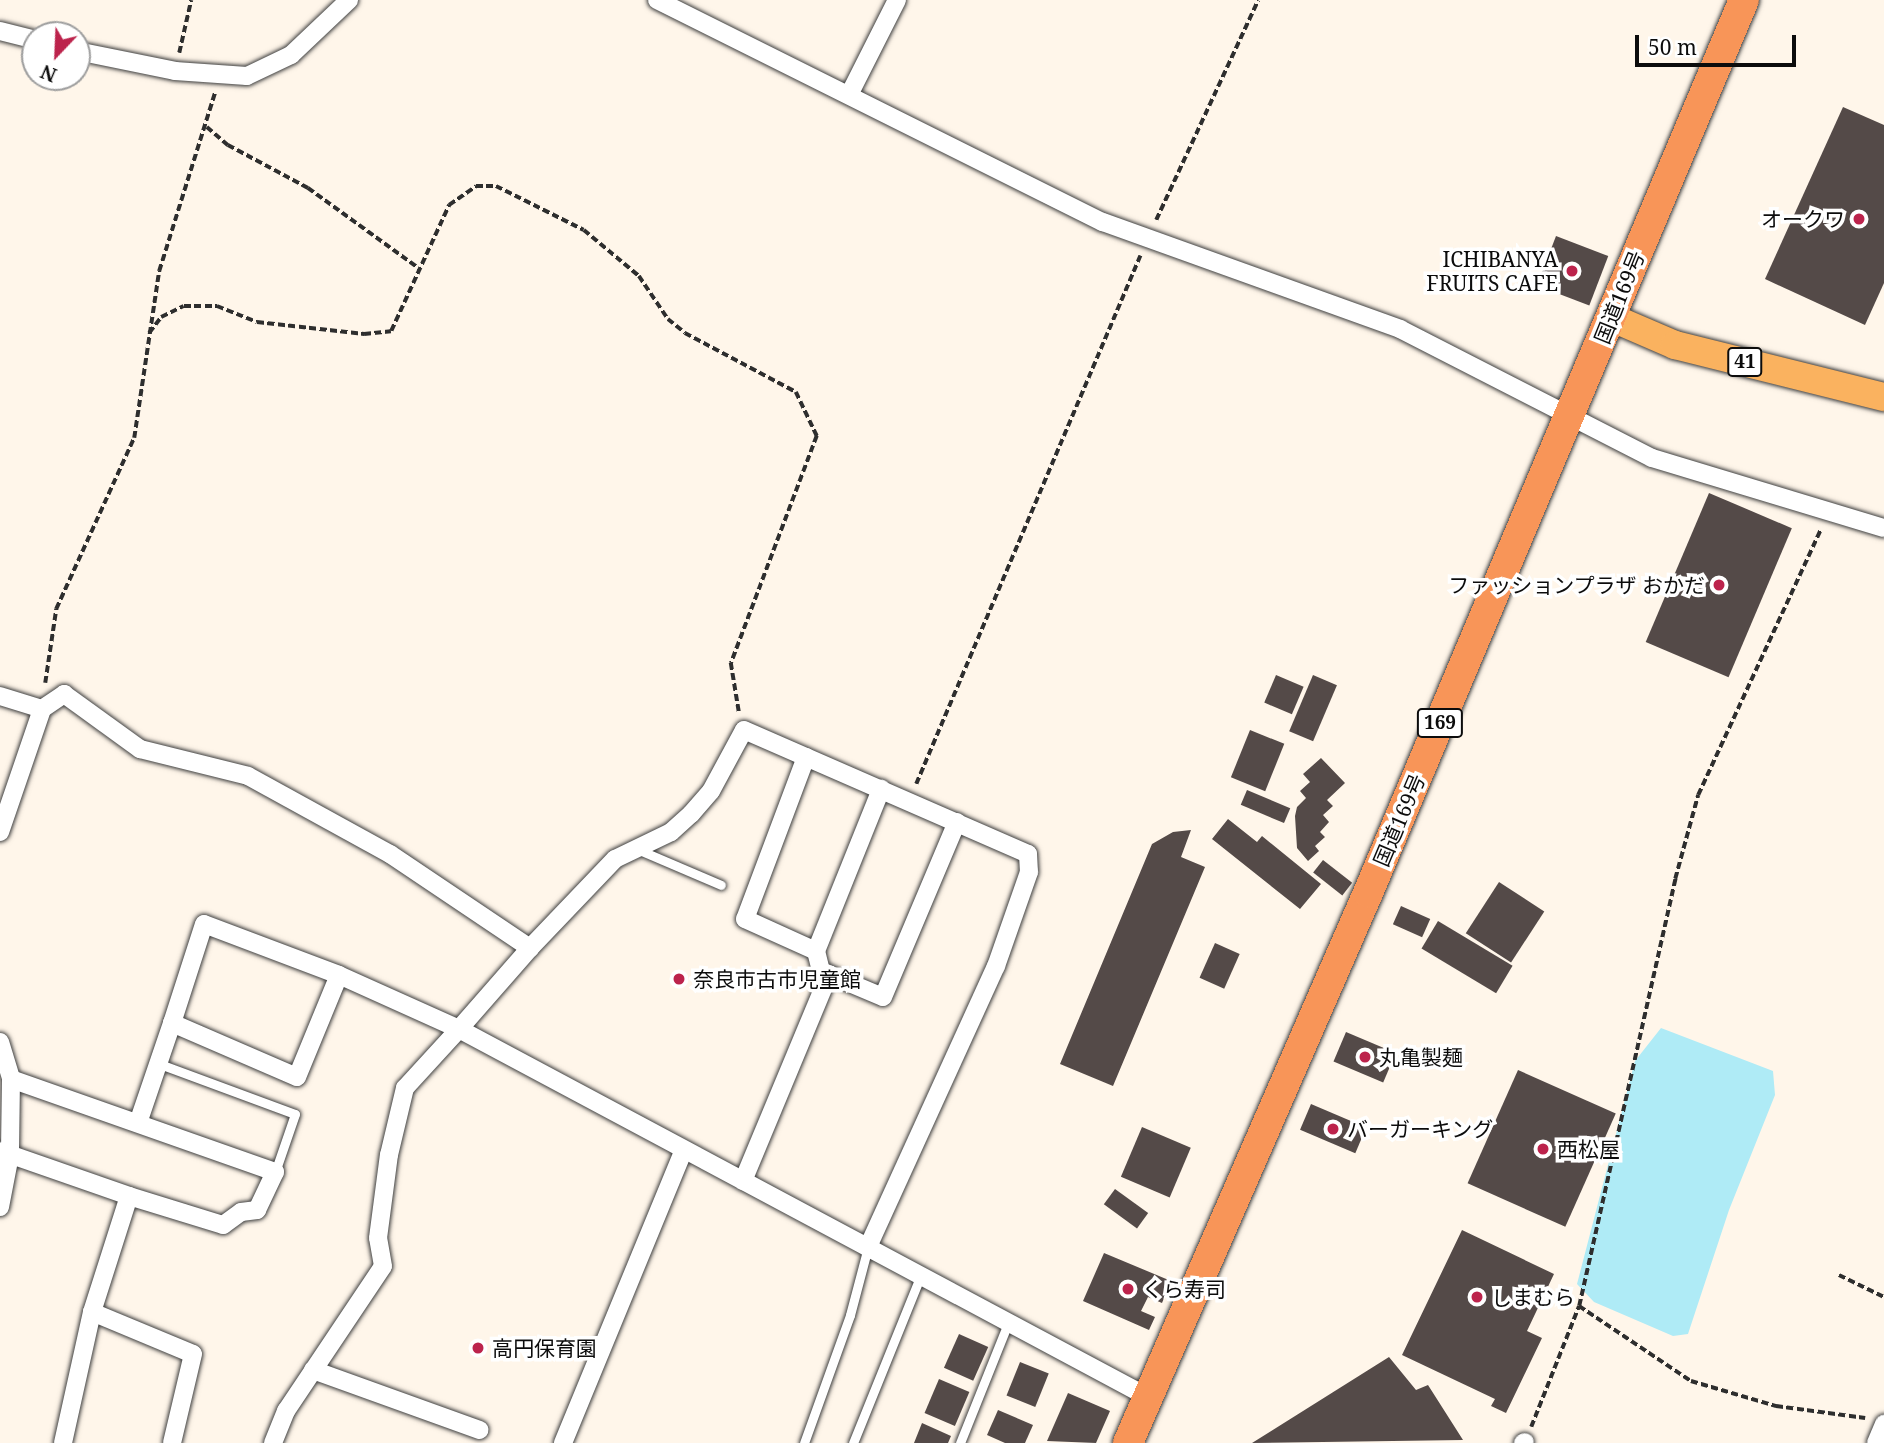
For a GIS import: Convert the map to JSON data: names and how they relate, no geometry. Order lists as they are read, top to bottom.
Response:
{
  "streets": {
    "highway": ["国道169号", "169"],
    "main road": ["41"]
  },
  "crossings": [
    ["国道169号", "41"]
  ],
  "places": [
    "オークワ",
    "ICHIBANYA FRUITS CAFE",
    "ファッションプラザ おかだ",
    "奈良市古市児童館",
    "丸亀製麺",
    "バーガーキング",
    "西松屋",
    "くら寿司",
    "しまむら",
    "高円保育園"
  ],
  "scale_bar": "50 m",
  "north": "bottom left"
}
